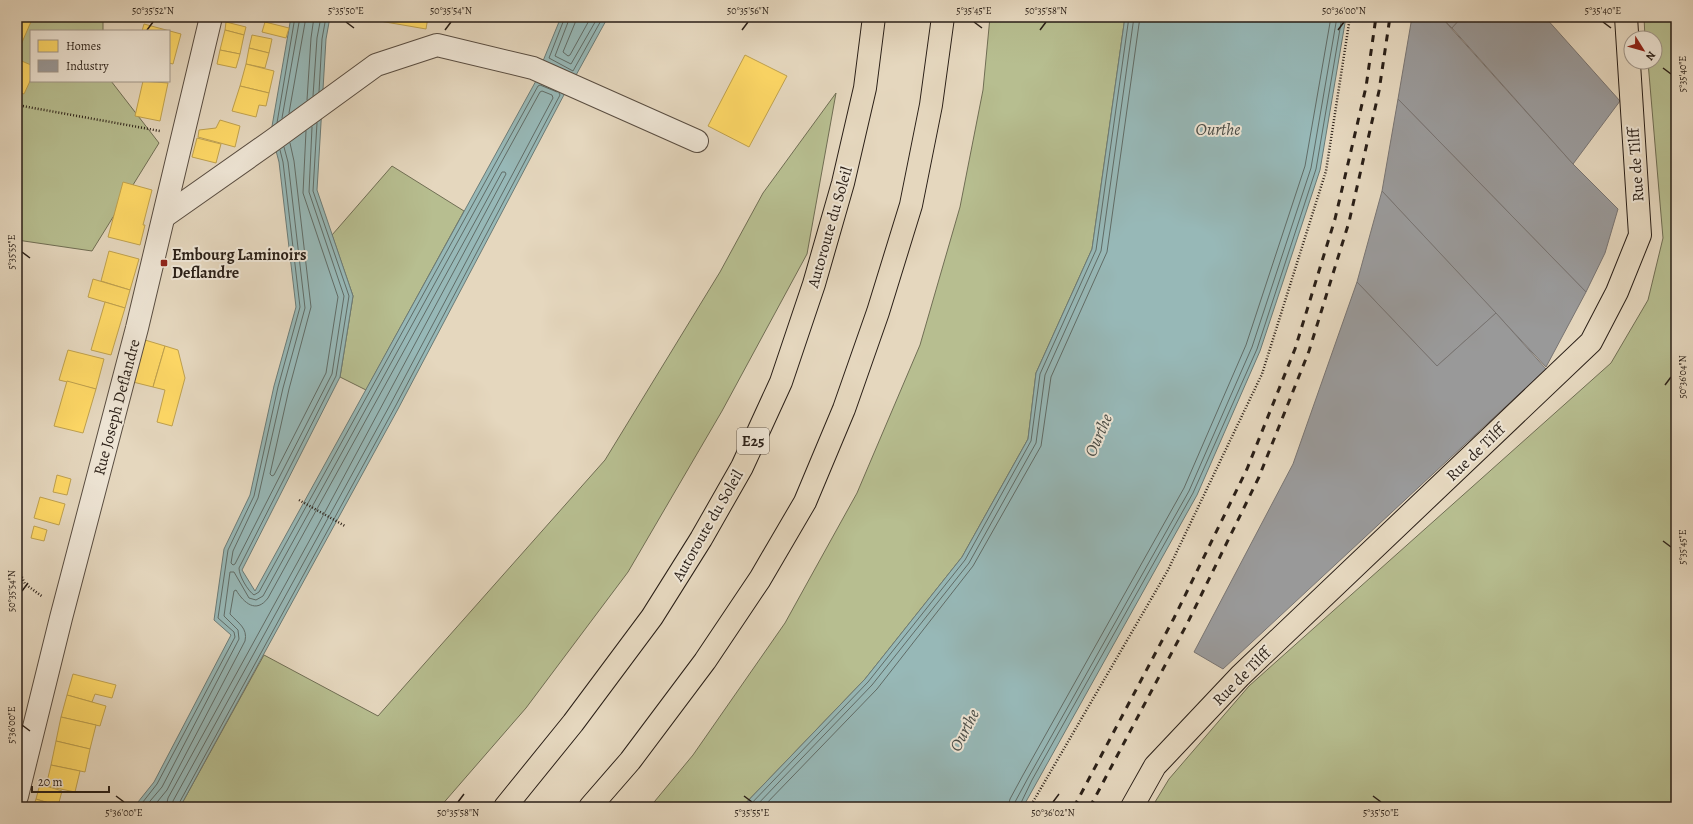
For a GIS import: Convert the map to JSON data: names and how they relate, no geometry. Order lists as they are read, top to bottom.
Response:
{
  "streets": {
    "main road": ["Rue de Tilff", "Autoroute du Soleil", "E25"],
    "street": ["Rue Joseph Deflandre"]
  },
  "water": ["Ourthe"],
  "places": {
    "transit": ["Embourg Laminoirs Deflandre"]
  },
  "legend": ["Homes", "Industry"],
  "scale_bar": "20 m",
  "north": "bottom right",
  "coordinates": [
    "50°35'52\"N",
    "5°35'50\"E",
    "50°35'54\"N",
    "50°35'56\"N",
    "5°35'45\"E",
    "50°35'58\"N",
    "50°36'00\"N",
    "5°35'40\"E",
    "5°35'55\"E",
    "50°36'04\"N",
    "5°36'00\"E",
    "50°36'02\"N"
  ]
}
